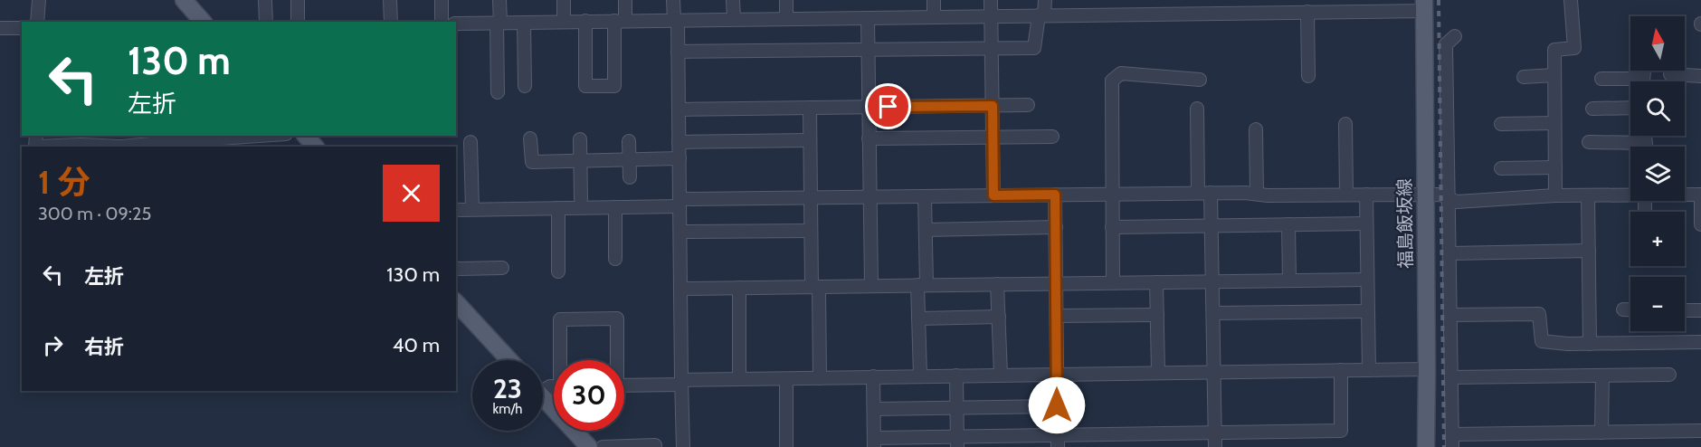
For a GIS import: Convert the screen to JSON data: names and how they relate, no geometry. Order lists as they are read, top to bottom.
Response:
{
  "streets": {
    "main road": ["福島飯坂線"]
  },
  "north": "top",
  "page": {
    "map_buttons": ["+", "−"],
    "turn": ["130 m", "左折"],
    "heading": ["1 分", "300 m · 09:25"],
    "list": [
      {
        "name": "左折",
        "value": "130 m"
      },
      {
        "name": "右折",
        "value": "40 m"
      }
    ],
    "speed": "23 km/h",
    "limit": "30"
  }
}
